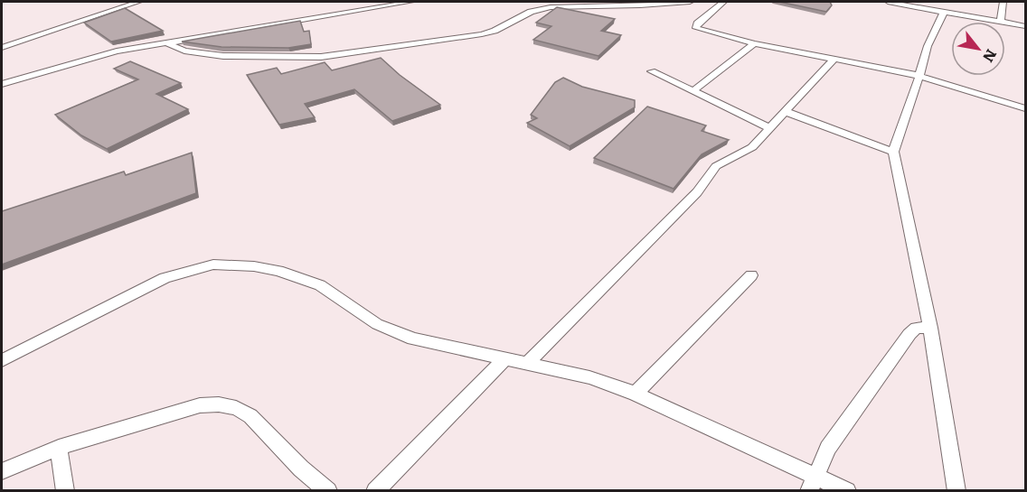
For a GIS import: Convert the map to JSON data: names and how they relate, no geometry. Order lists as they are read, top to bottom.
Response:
{
  "north": "bottom right"
}
